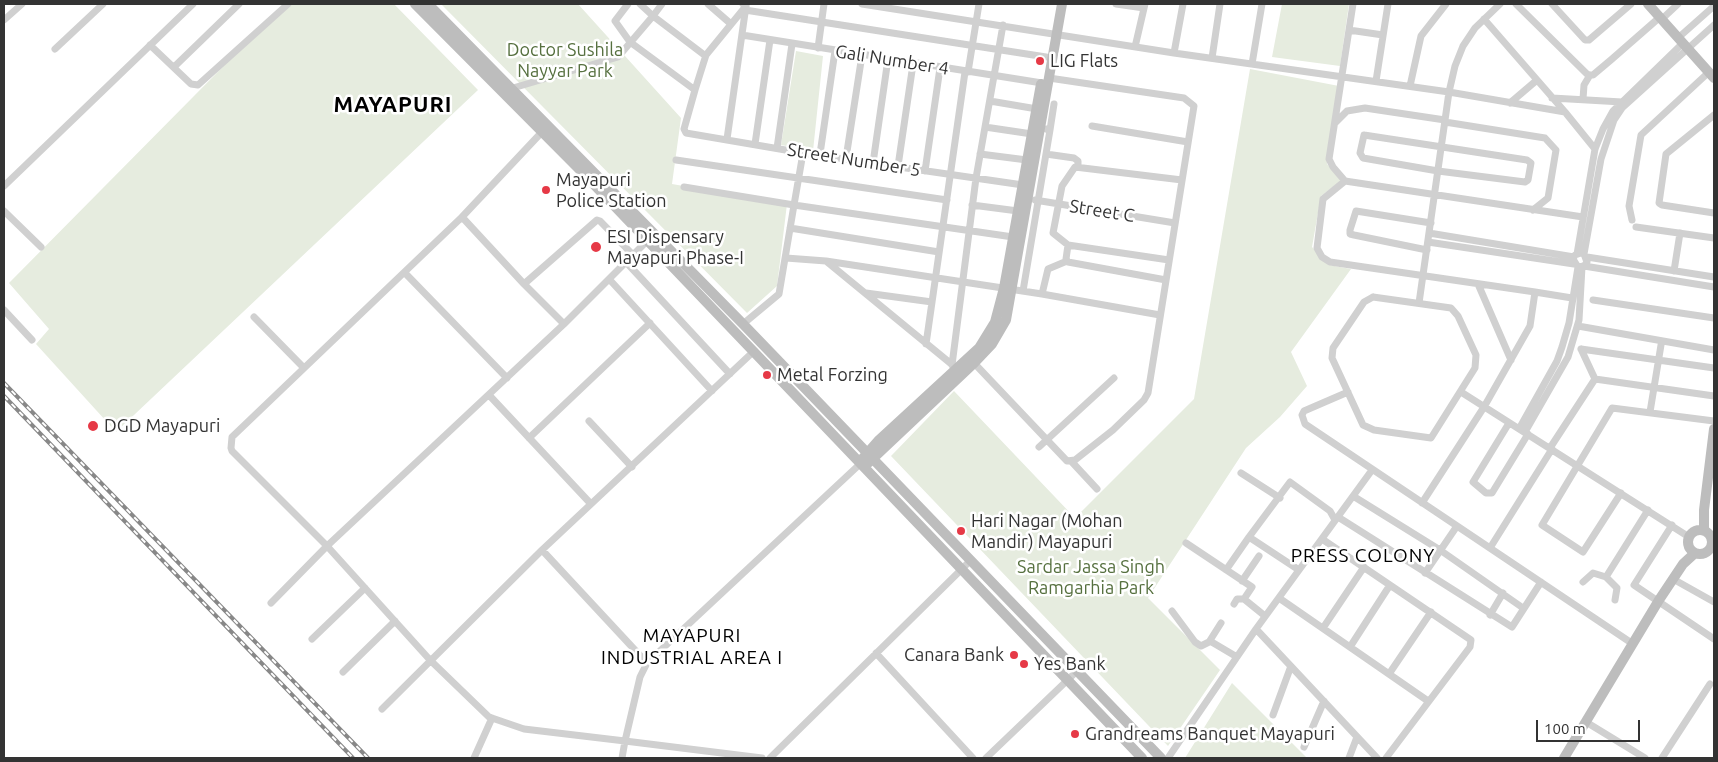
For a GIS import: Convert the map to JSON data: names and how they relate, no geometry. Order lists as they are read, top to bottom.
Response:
{
  "streets": {
    "street": ["Gali Number 4", "Street Number 5", "Street C"]
  },
  "districts": ["MAYAPURI", "PRESS COLONY", "MAYAPURI INDUSTRIAL AREA I"],
  "parks": ["Doctor Sushila Nayyar Park", "Sardar Jassa Singh Ramgarhia Park"],
  "places": [
    "LIG Flats",
    "Mayapuri Police Station",
    "ESI Dispensary Mayapuri Phase-I",
    "Metal Forzing",
    "DGD Mayapuri",
    "Hari Nagar (Mohan Mandir) Mayapuri",
    "Canara Bank",
    "Yes Bank",
    "Grandreams Banquet Mayapuri"
  ],
  "scale_bar": "100 m"
}
